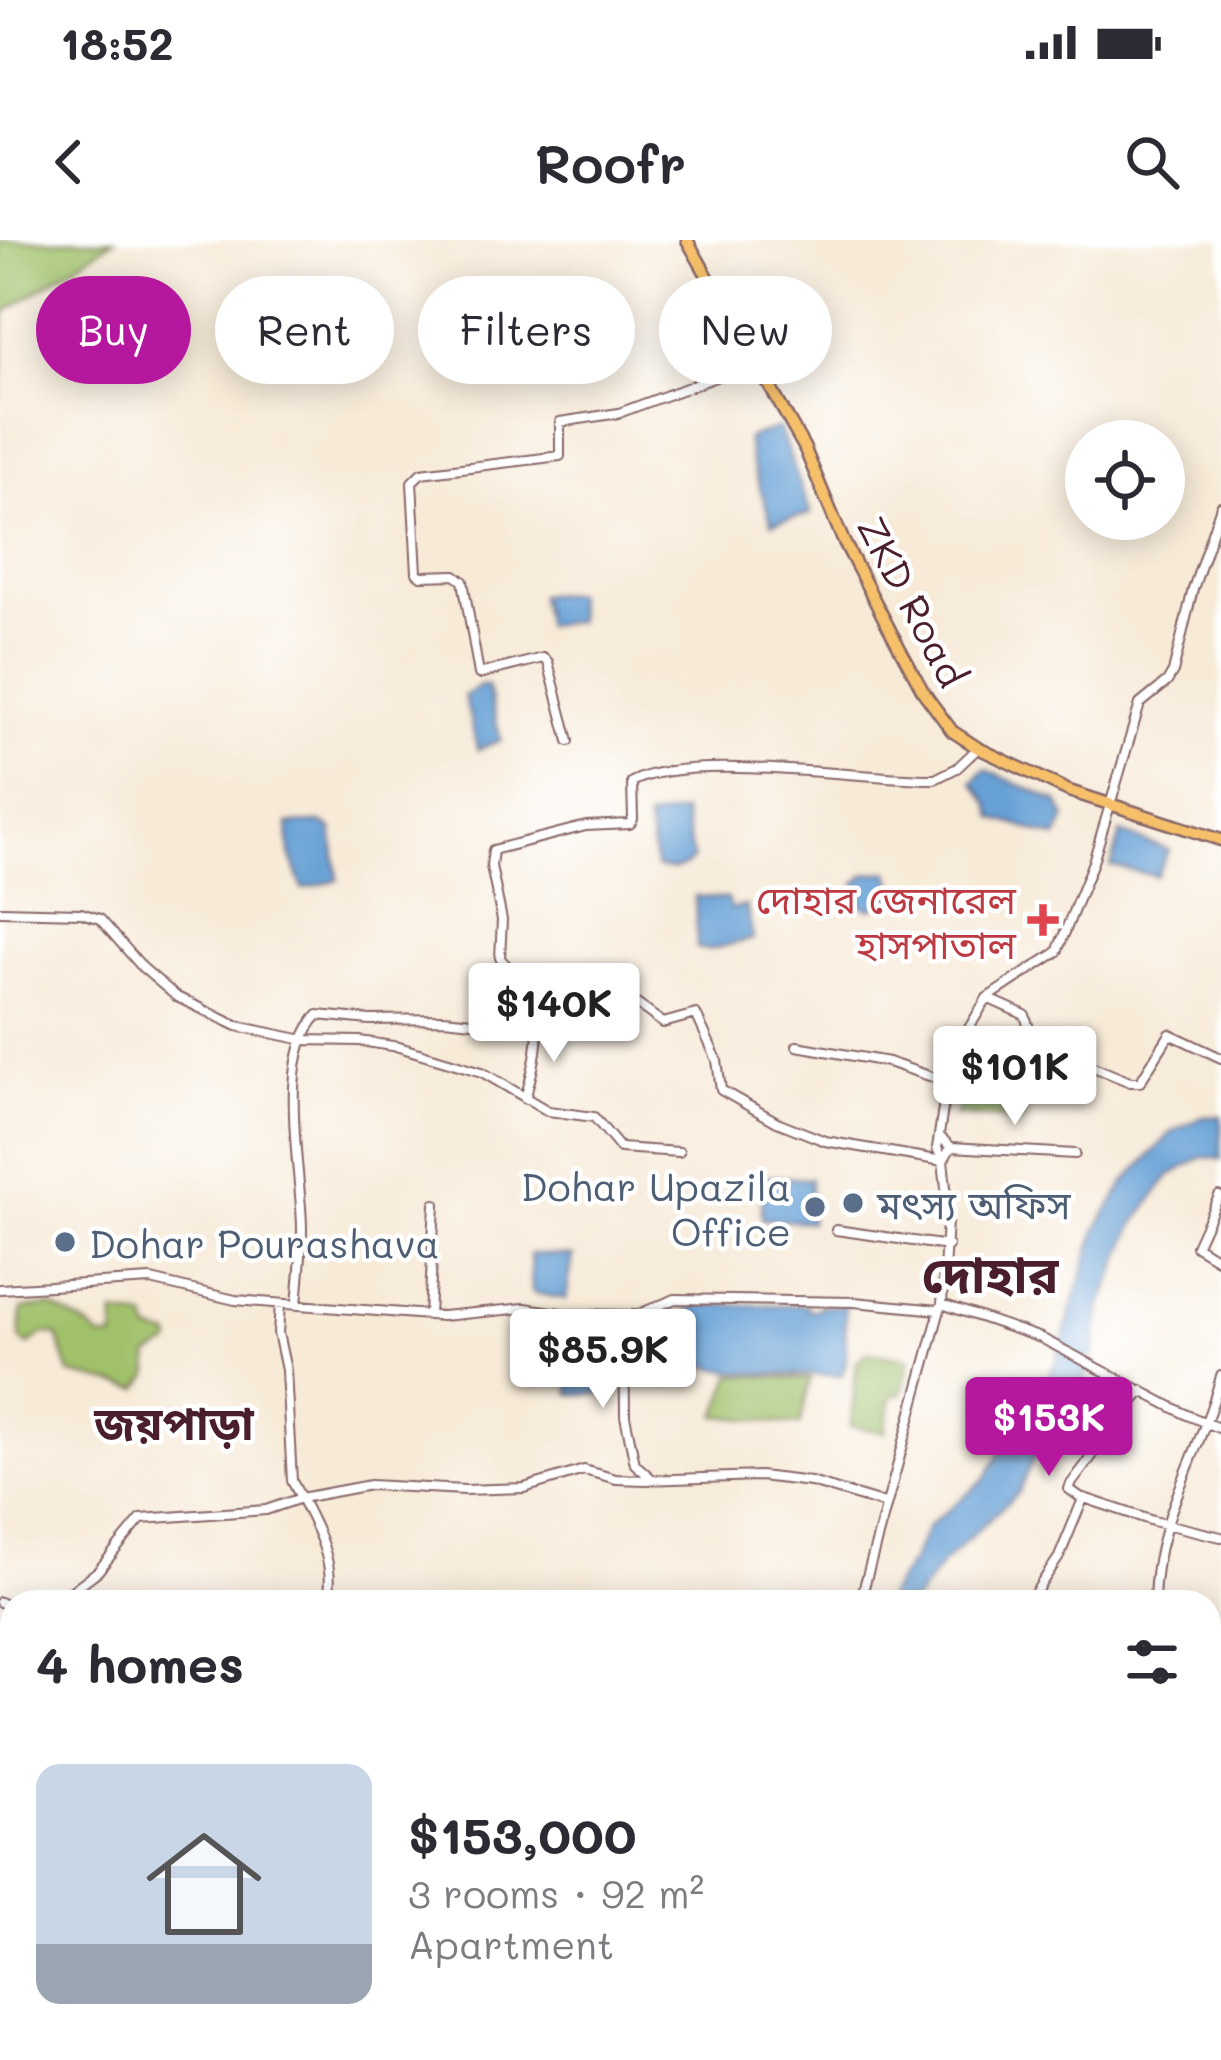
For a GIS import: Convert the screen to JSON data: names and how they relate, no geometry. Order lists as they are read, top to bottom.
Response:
{
  "streets": {
    "main road": ["ZKD Road"]
  },
  "districts": ["দোহার", "জয়পাড়া"],
  "places": {
    "health": ["দোহার জেনারেল হাসপাতাল"],
    "other": ["মৎস্য অফিস", "Dohar Upazila Office", "Dohar Pourashava"]
  },
  "page": {
    "status": "18:52",
    "header": "Roofr",
    "chip": [
      "Buy",
      "Rent",
      "Filters",
      "New"
    ],
    "price": [
      "$140K",
      "$101K",
      "$85.9K",
      "$153K"
    ],
    "heading": "4 homes",
    "list": [
      {
        "name": "$153,000",
        "note": "3 rooms · 92 m² · Apartment"
      }
    ]
  }
}
